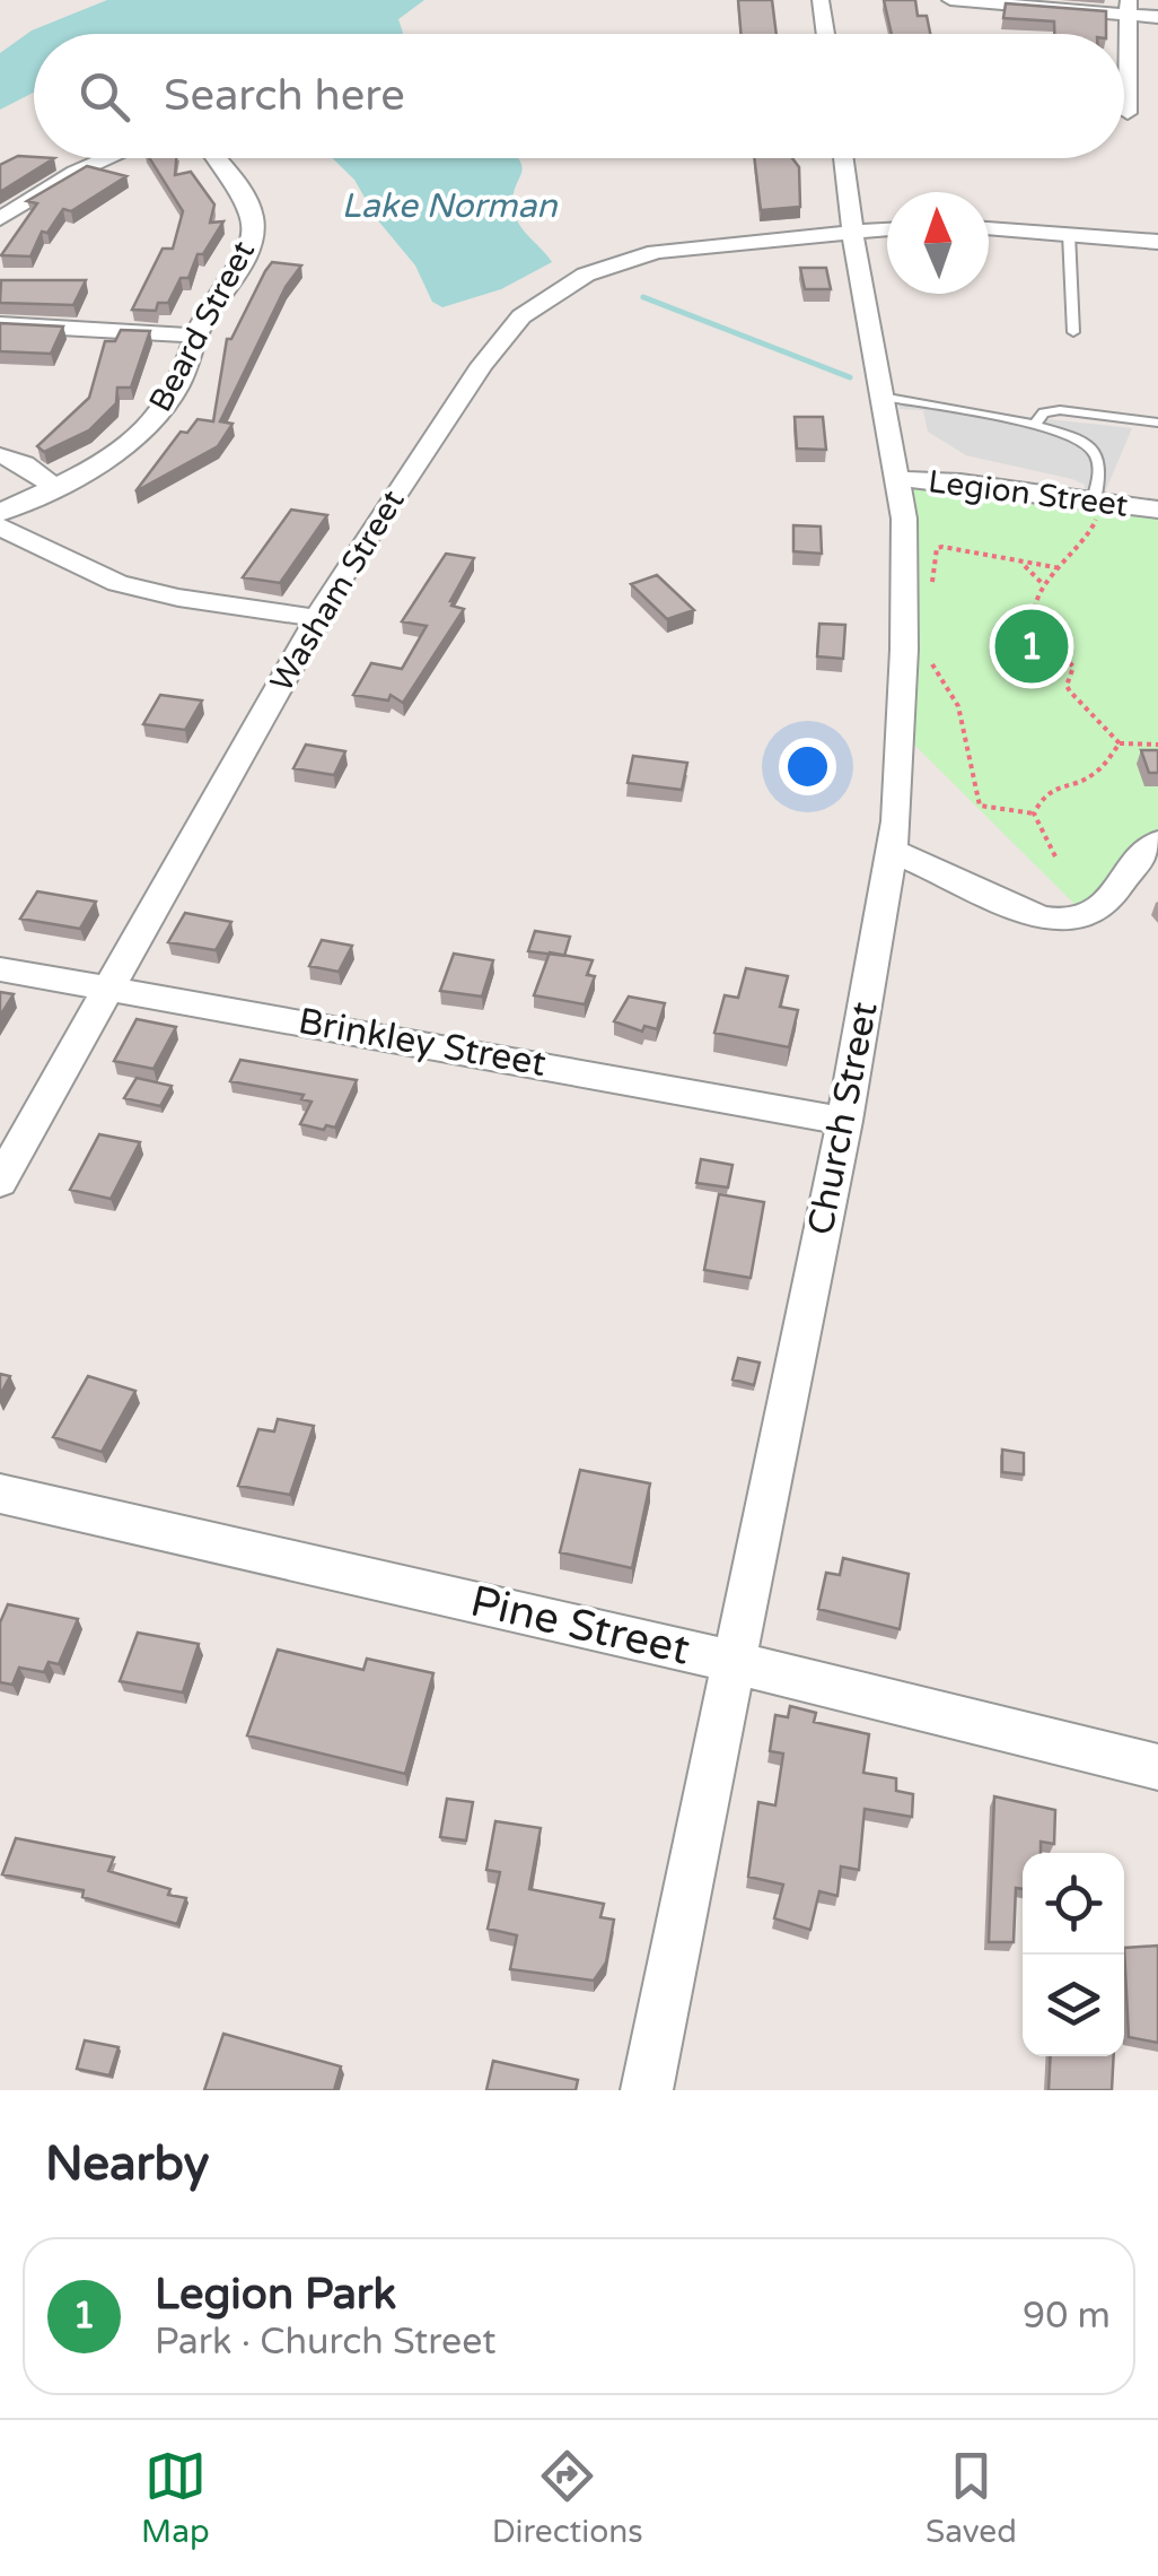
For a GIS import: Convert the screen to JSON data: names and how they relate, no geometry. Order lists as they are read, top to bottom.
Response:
{
  "streets": {
    "street": [
      "Beard Street",
      "Legion Street",
      "Washam Street",
      "Brinkley Street",
      "Church Street",
      "Pine Street"
    ]
  },
  "crossings": [
    ["Legion Street", "Church Street"],
    ["Washam Street", "Brinkley Street"],
    ["Washam Street", "Church Street"],
    ["Brinkley Street", "Church Street"],
    ["Church Street", "Pine Street"]
  ],
  "water": ["Lake Norman"],
  "north": "top",
  "page": {
    "search": "Search here",
    "pins": "1",
    "heading": "Nearby",
    "list": [
      {
        "mark": "1",
        "name": "Legion Park",
        "note": "Park · Church Street",
        "value": "90 m"
      }
    ],
    "nav": ["Map", "Directions", "Saved"]
  }
}
